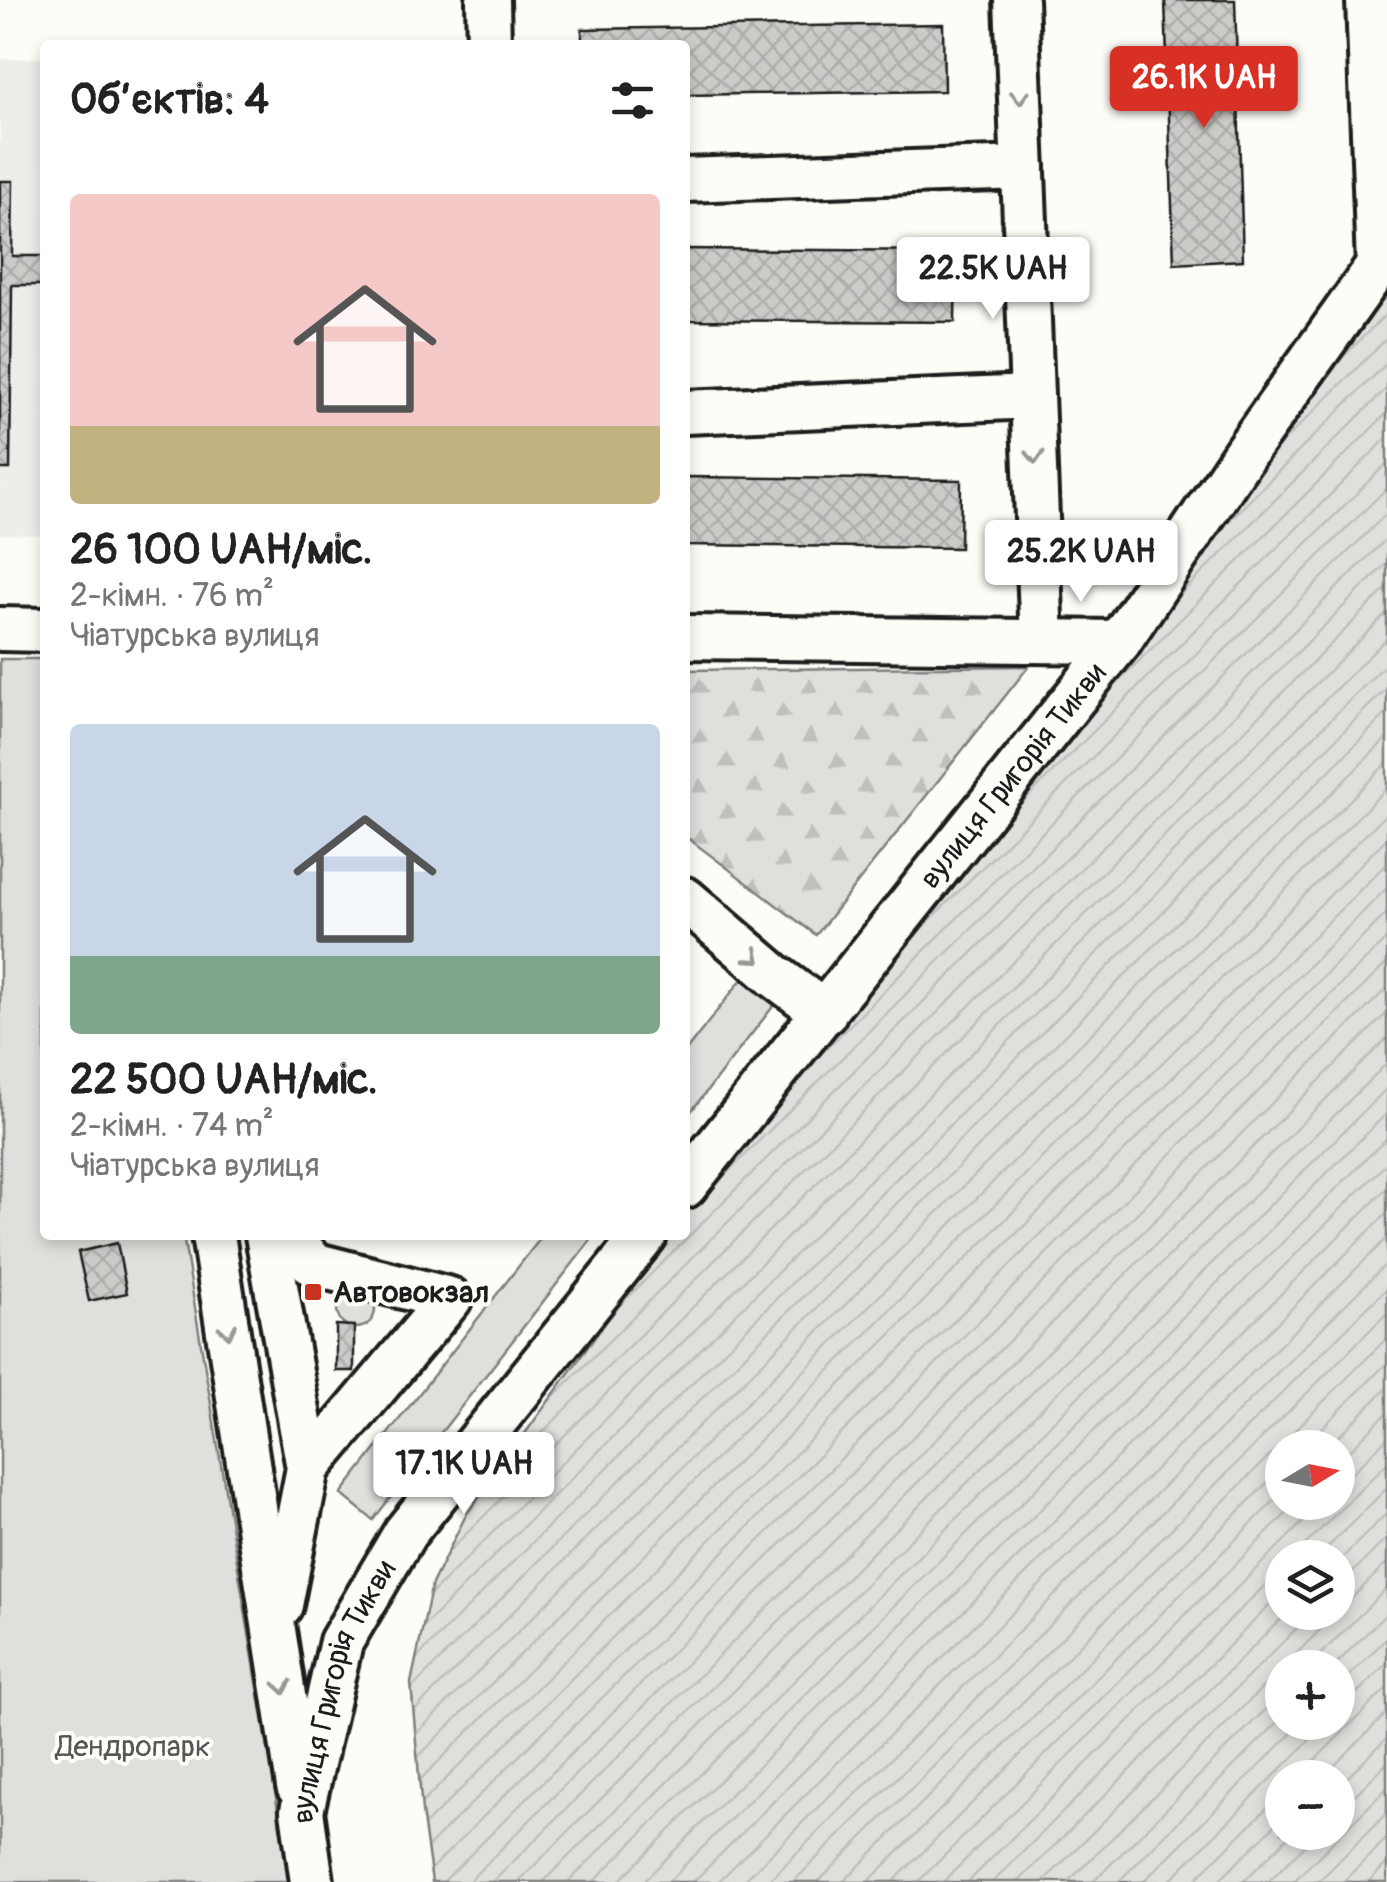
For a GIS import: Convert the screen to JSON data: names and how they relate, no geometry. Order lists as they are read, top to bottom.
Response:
{
  "streets": {
    "street": ["вулиця Григорія Тикви"]
  },
  "parks": ["Дендропарк"],
  "places": {
    "transit": ["Автовокзал"]
  },
  "north": "right",
  "page": {
    "heading": "Об’єктів: 4",
    "price": [
      "26.1K UAH",
      "22.5K UAH",
      "25.2K UAH",
      "17.1K UAH"
    ],
    "list": [
      {
        "name": "26 100 UAH/міс.",
        "note": "2-кімн. · 76 m² · Чіатурська вулиця"
      },
      {
        "name": "22 500 UAH/міс.",
        "note": "2-кімн. · 74 m² · Чіатурська вулиця"
      }
    ],
    "map_buttons": ["+", "−"]
  }
}
